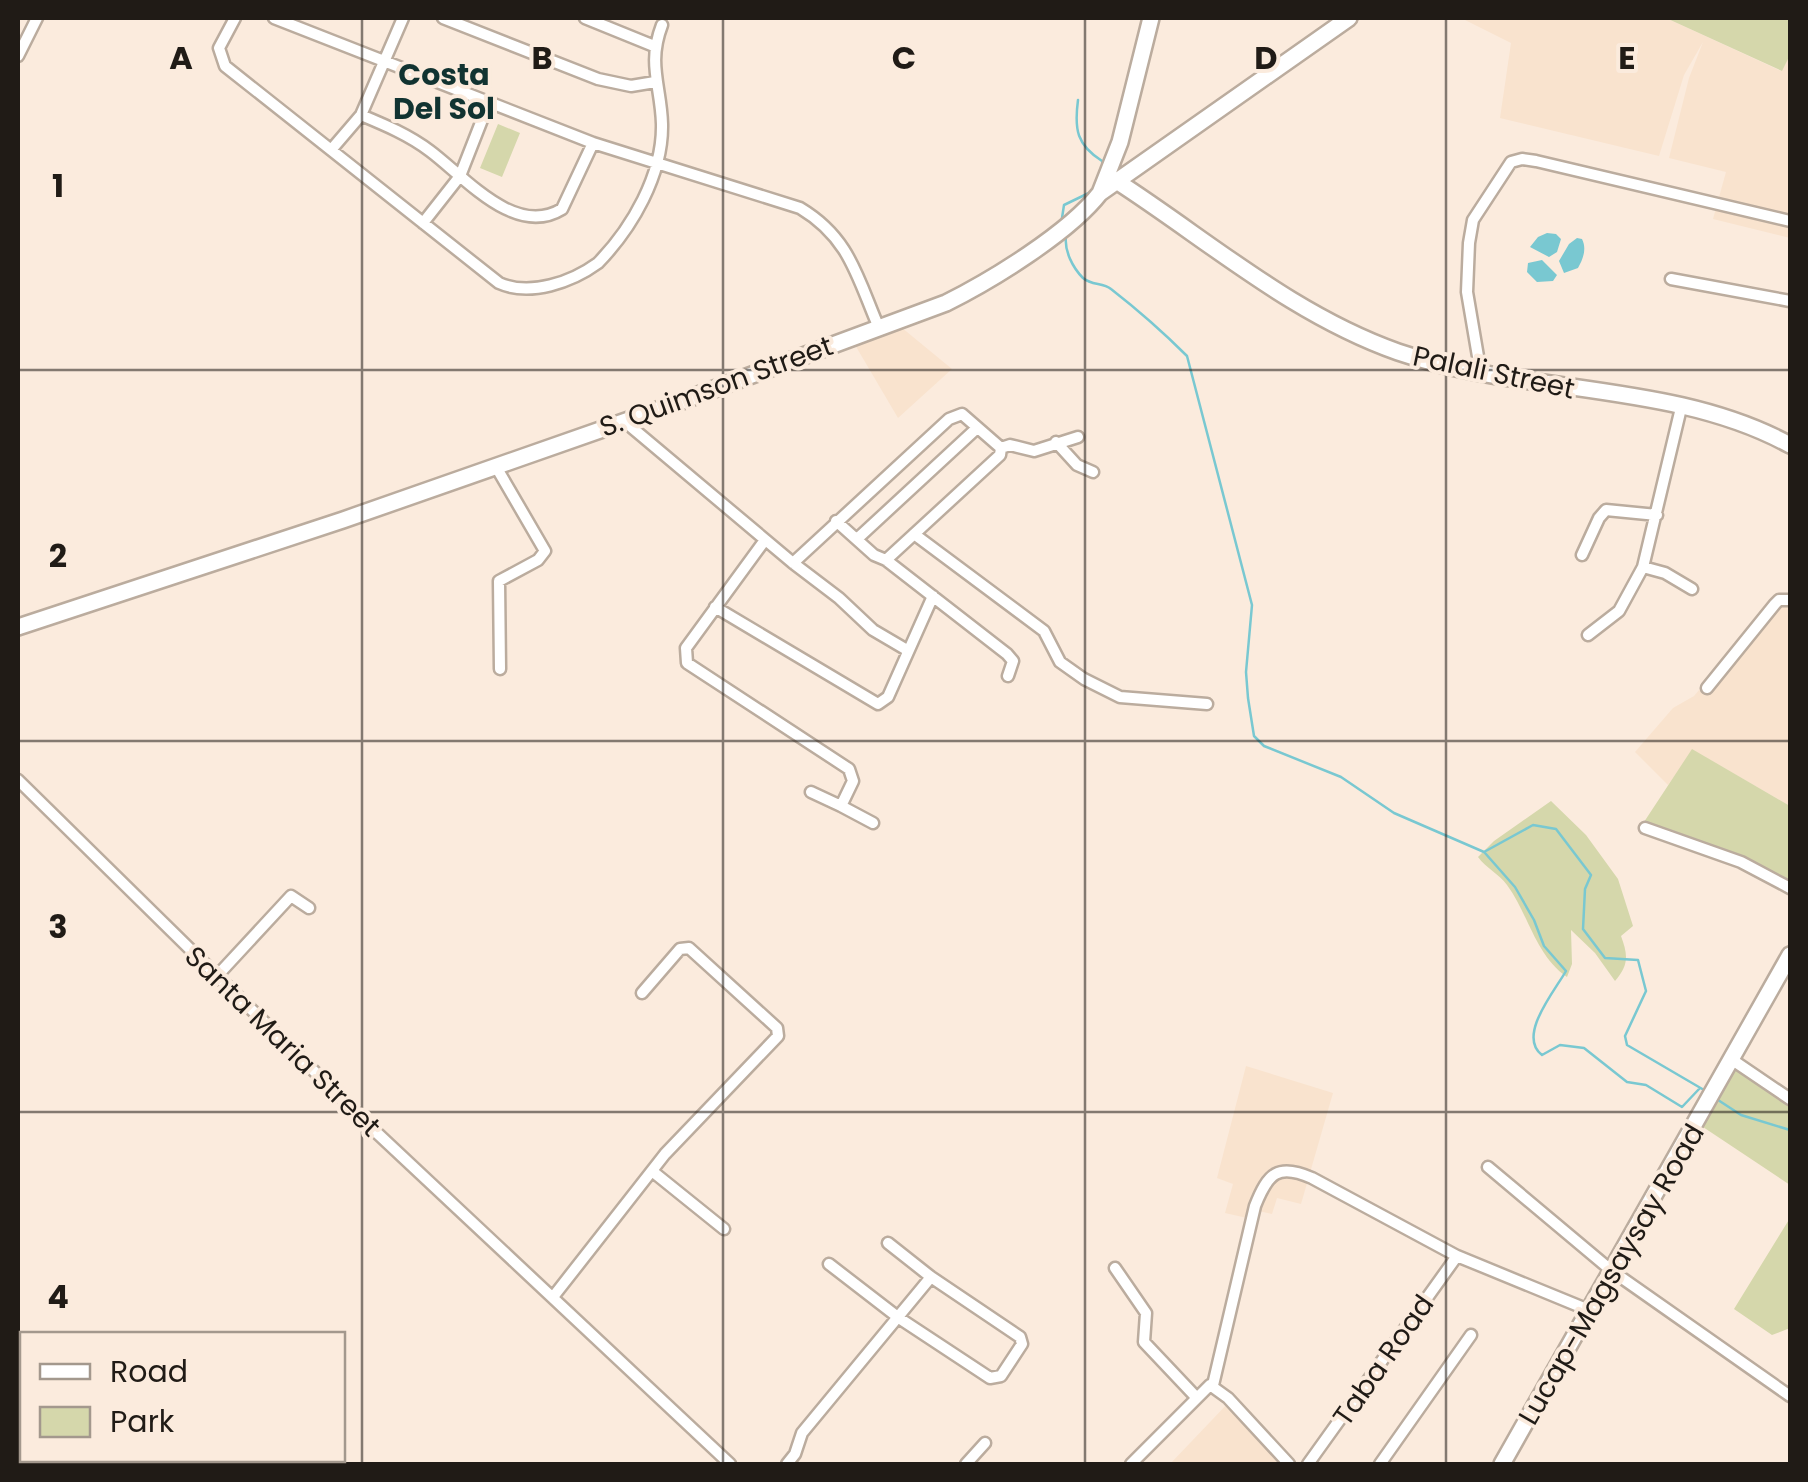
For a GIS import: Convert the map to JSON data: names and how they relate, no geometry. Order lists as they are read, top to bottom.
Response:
{
  "streets": {
    "street": [
      "Palali Street",
      "S. Quimson Street",
      "Santa Maria Street",
      "Lucap-Magsaysay Road",
      "Taba Road"
    ]
  },
  "crossings": [
    ["Palali Street", "S. Quimson Street"]
  ],
  "districts": ["Costa Del Sol"],
  "legend": ["Road", "Park"],
  "grid": {
    "columns": [
      "A",
      "B",
      "C",
      "D",
      "E"
    ],
    "rows": [
      "1",
      "2",
      "3",
      "4"
    ]
  }
}
